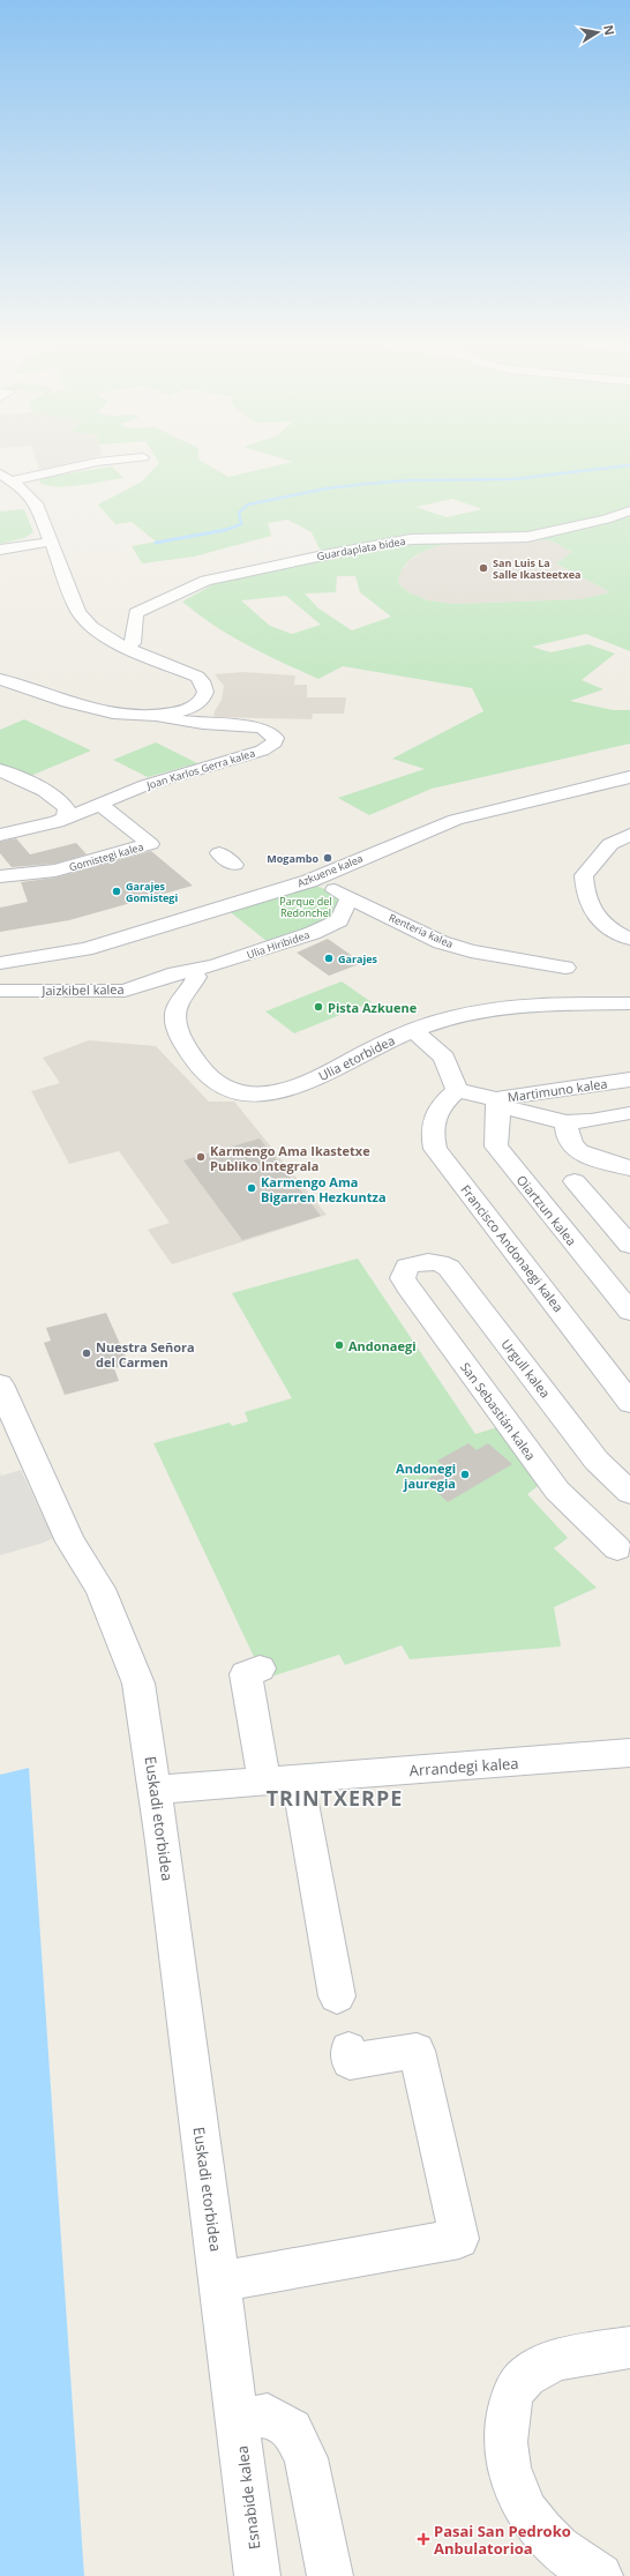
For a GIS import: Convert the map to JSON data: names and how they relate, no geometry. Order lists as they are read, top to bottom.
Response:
{
  "streets": {
    "street": [
      "Guardaplata bidea",
      "Joan Karlos Gerra kalea",
      "Gomistegi kalea",
      "Azkuene kalea",
      "Renteria kalea",
      "Ulia Hiribidea",
      "Jaizkibel kalea",
      "Ulia etorbidea",
      "Martimuno kalea",
      "Oiartzun kalea",
      "Francisco Andonaegi kalea",
      "Urgull kalea",
      "San Sebastián kalea",
      "Arrandegi kalea",
      "Euskadi etorbidea",
      "Esnabide kalea"
    ]
  },
  "crossings": [
    ["Joan Karlos Gerra kalea", "Gomistegi kalea"],
    ["Azkuene kalea", "Renteria kalea"],
    ["Renteria kalea", "Ulia Hiribidea"],
    ["Ulia Hiribidea", "Jaizkibel kalea"],
    ["Ulia Hiribidea", "Ulia etorbidea"],
    ["Jaizkibel kalea", "Ulia etorbidea"],
    ["Martimuno kalea", "Oiartzun kalea"],
    ["Martimuno kalea", "Francisco Andonaegi kalea"],
    ["Urgull kalea", "San Sebastián kalea"],
    ["Arrandegi kalea", "Euskadi etorbidea"],
    ["Euskadi etorbidea", "Esnabide kalea"]
  ],
  "districts": ["TRINTXERPE"],
  "parks": ["Parque del Redonchel"],
  "places": {
    "other": [
      "San Luis La Salle Ikasteetxea",
      "Mogambo",
      "Garajes Gomistegi",
      "Garajes",
      "Pista Azkuene",
      "Karmengo Ama Ikastetxe Publiko Integrala",
      "Karmengo Ama Bigarren Hezkuntza",
      "Andonaegi",
      "Nuestra Señora del Carmen",
      "Andonegi jauregia"
    ],
    "health": ["Pasai San Pedroko Anbulatorioa"]
  },
  "north": "right"
}
